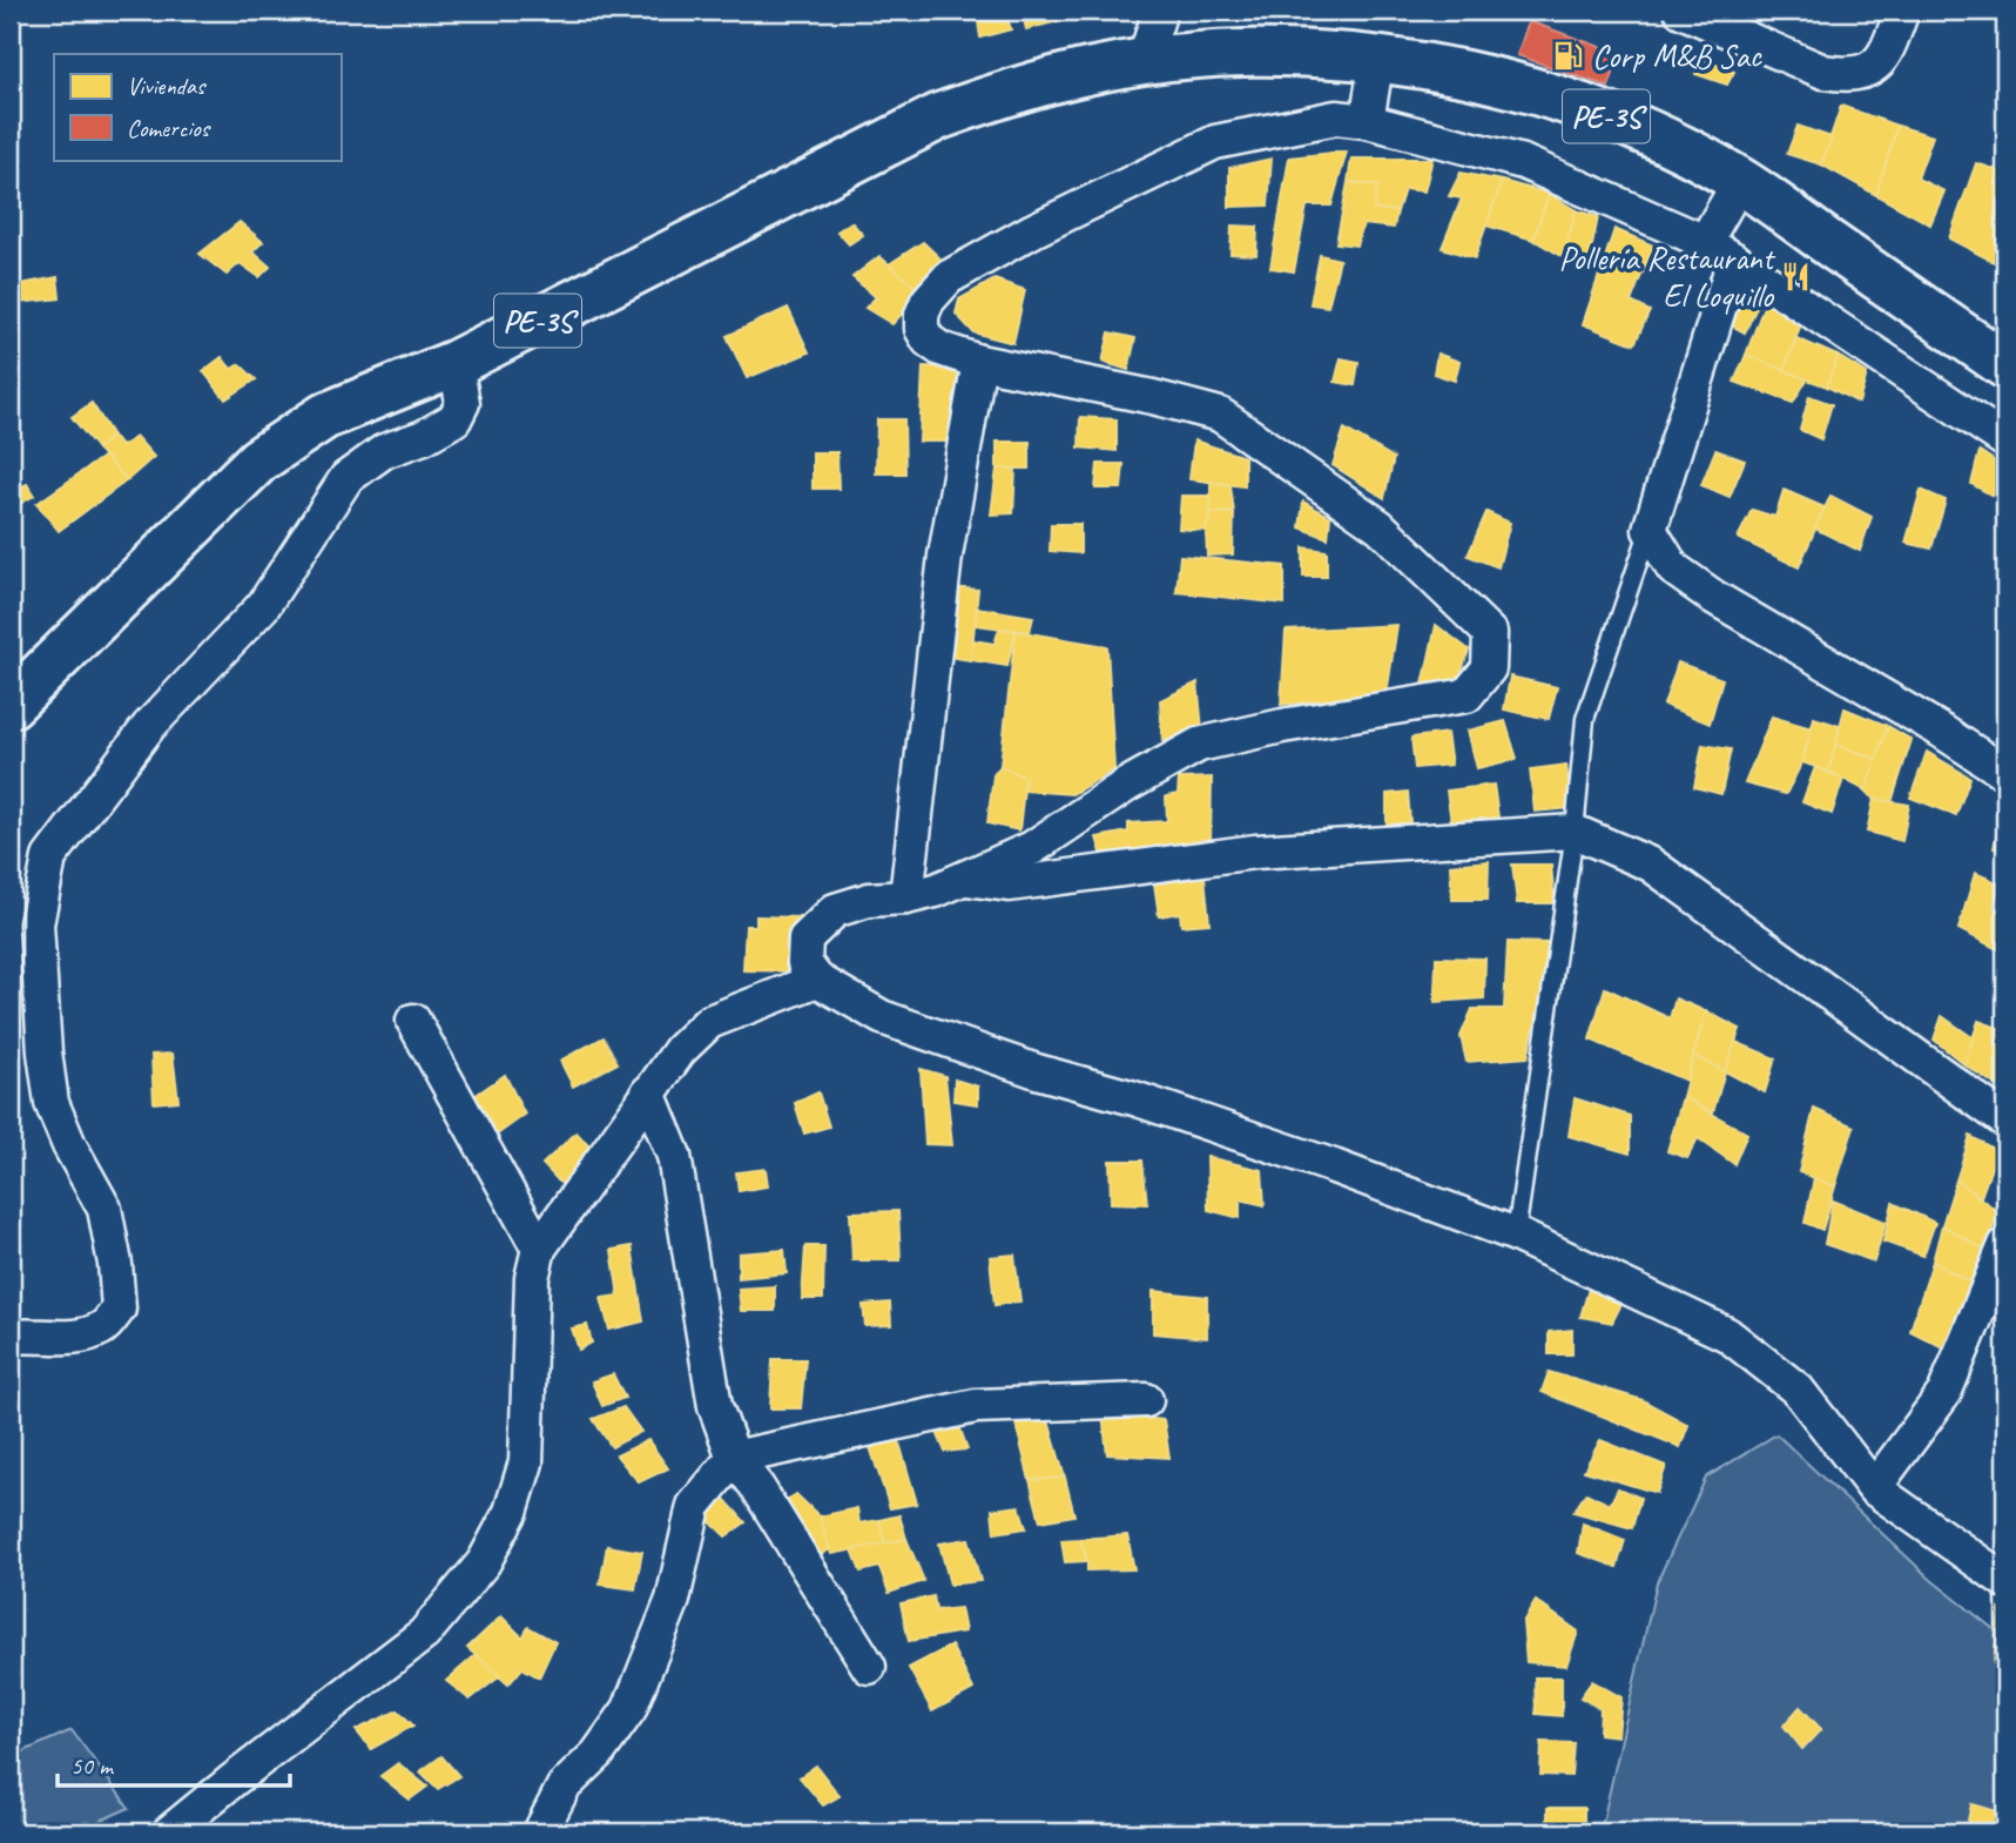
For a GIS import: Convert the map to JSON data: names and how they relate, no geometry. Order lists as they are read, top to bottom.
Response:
{
  "streets": {
    "highway": ["PE-3S"]
  },
  "places": {
    "fuel station": ["Corp M&B Sac"],
    "restaurant": ["Pollería Restaurant El Loquillo"]
  },
  "legend": ["Viviendas", "Comercios"],
  "scale_bar": "50 m"
}
